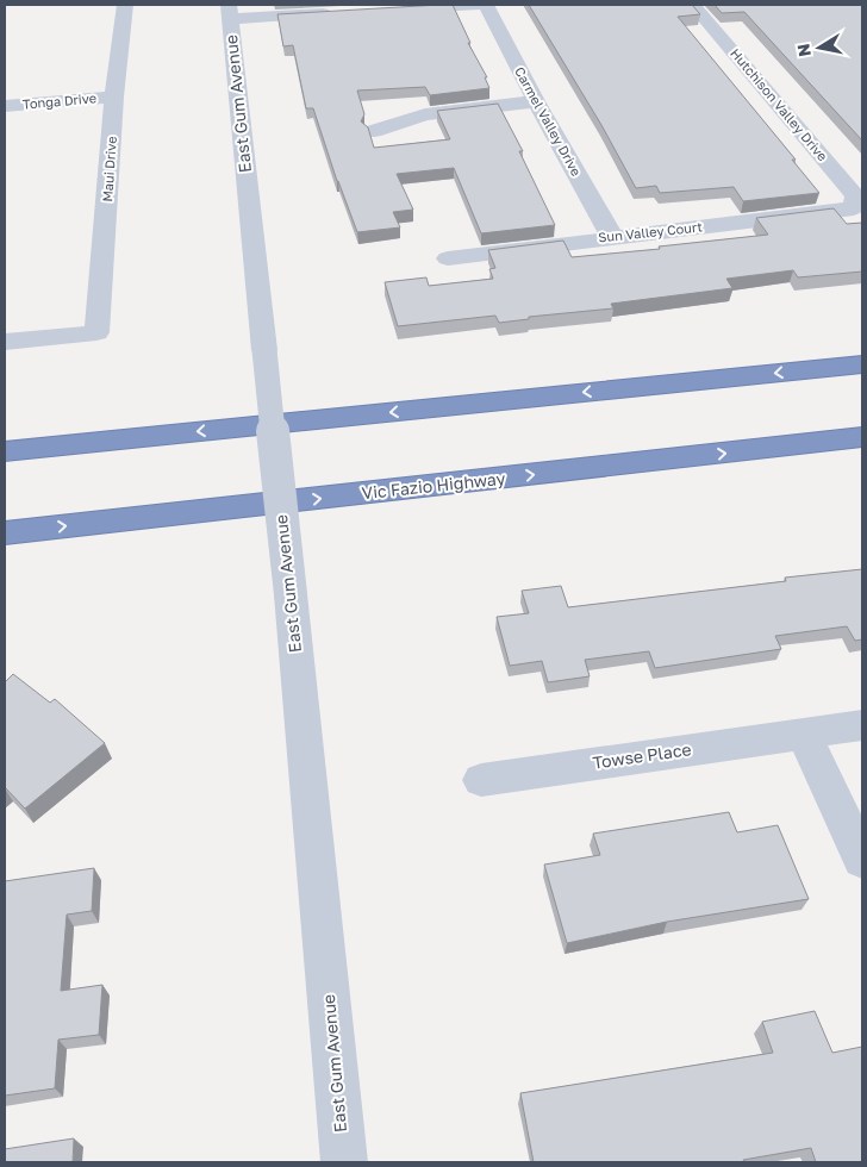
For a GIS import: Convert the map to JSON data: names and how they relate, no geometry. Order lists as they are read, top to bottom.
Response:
{
  "streets": {
    "highway": ["Vic Fazio Highway"],
    "street": [
      "Tonga Drive",
      "East Gum Avenue",
      "Hutchison Valley Drive",
      "Carmel Valley Drive",
      "Maui Drive",
      "Sun Valley Court",
      "Towse Place"
    ]
  },
  "crossings": [
    ["Tonga Drive", "Maui Drive"],
    ["Hutchison Valley Drive", "Sun Valley Court"],
    ["Carmel Valley Drive", "Sun Valley Court"]
  ],
  "north": "left"
}
